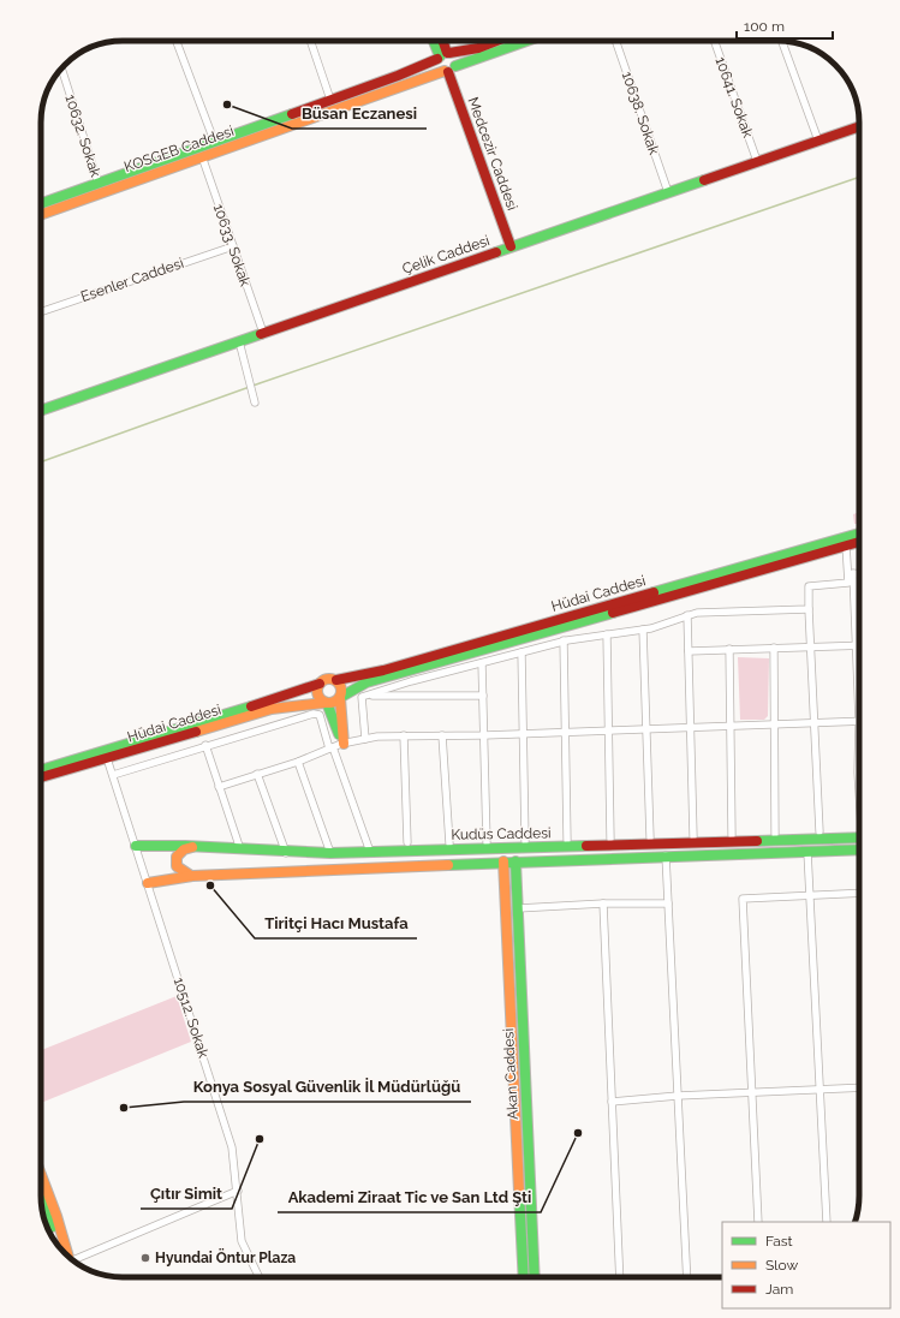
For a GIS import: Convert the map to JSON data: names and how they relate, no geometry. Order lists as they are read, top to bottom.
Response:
{
  "streets": {
    "main road": [
      "KOSGEB Caddesi",
      "Medcezir Caddesi",
      "Çelik Caddesi",
      "Hüdai Caddesi",
      "Kudüs Caddesi",
      "Akan Caddesi"
    ],
    "street": [
      "10641. Sokak",
      "10638. Sokak",
      "10632. Sokak",
      "10633. Sokak",
      "Esenler Caddesi",
      "10512. Sokak"
    ]
  },
  "crossings": [
    ["10641. Sokak", "Çelik Caddesi"],
    ["10638. Sokak", "Çelik Caddesi"],
    ["10632. Sokak", "KOSGEB Caddesi"],
    ["KOSGEB Caddesi", "Medcezir Caddesi"],
    ["KOSGEB Caddesi", "10633. Sokak"],
    ["Medcezir Caddesi", "Çelik Caddesi"],
    ["10633. Sokak", "Çelik Caddesi"],
    ["10633. Sokak", "Esenler Caddesi"],
    ["Hüdai Caddesi", "10512. Sokak"],
    ["Kudüs Caddesi", "10512. Sokak"],
    ["Kudüs Caddesi", "Akan Caddesi"]
  ],
  "places": [
    "Büsan Eczanesi",
    "Tiritçi Hacı Mustafa",
    "Konya Sosyal Güvenlik İl Müdürlüğü",
    "Akademi Ziraat Tic ve San Ltd Şti",
    "Çıtır Simit",
    "Hyundai Öntur Plaza"
  ],
  "legend": ["Fast", "Slow", "Jam"],
  "scale_bar": "100 m"
}
